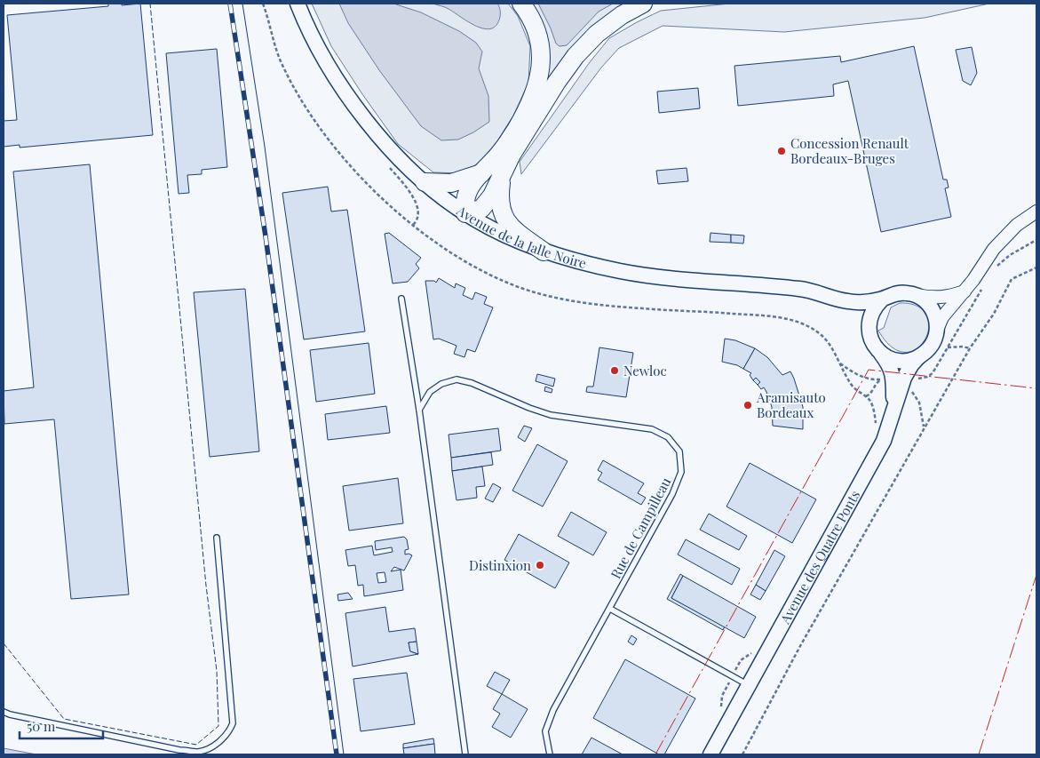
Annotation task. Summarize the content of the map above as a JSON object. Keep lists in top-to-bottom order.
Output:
{
  "streets": {
    "main road": ["Avenue de la Jalle Noire", "Avenue des Quatre Ponts"],
    "lane": ["Rue de Campilleau"]
  },
  "crossings": [
    ["Avenue de la Jalle Noire", "Avenue des Quatre Ponts"]
  ],
  "places": [
    "Concession Renault Bordeaux-Bruges",
    "Newloc",
    "Aramisauto Bordeaux",
    "Distinxion"
  ],
  "scale_bar": "50 m"
}
